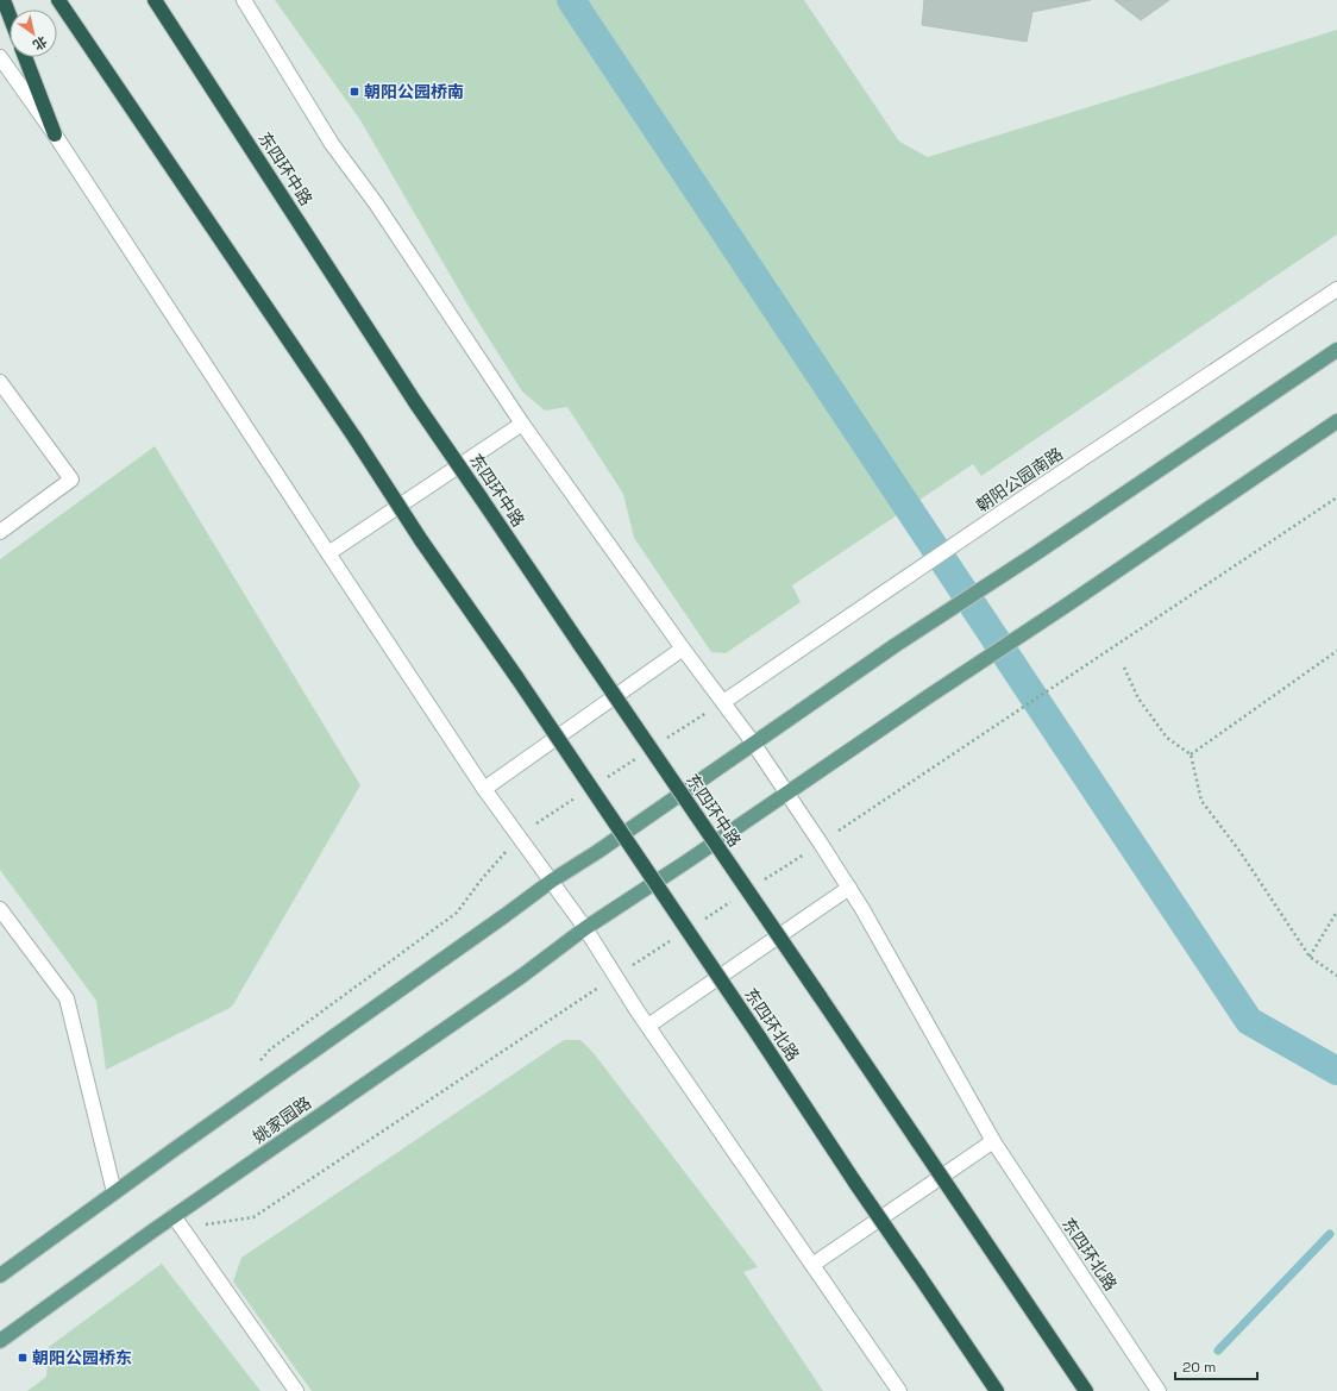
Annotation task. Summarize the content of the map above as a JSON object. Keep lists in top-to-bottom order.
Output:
{
  "streets": {
    "highway": ["东四环中路", "东四环北路"],
    "main road": ["姚家园路"],
    "street": ["朝阳公园南路"]
  },
  "crossings": [
    ["朝阳公园南路", "东四环北路"],
    ["东四环北路", "姚家园路"]
  ],
  "places": {
    "transit": ["朝阳公园桥南", "朝阳公园桥东"]
  },
  "scale_bar": "20 m",
  "north": "bottom right"
}
